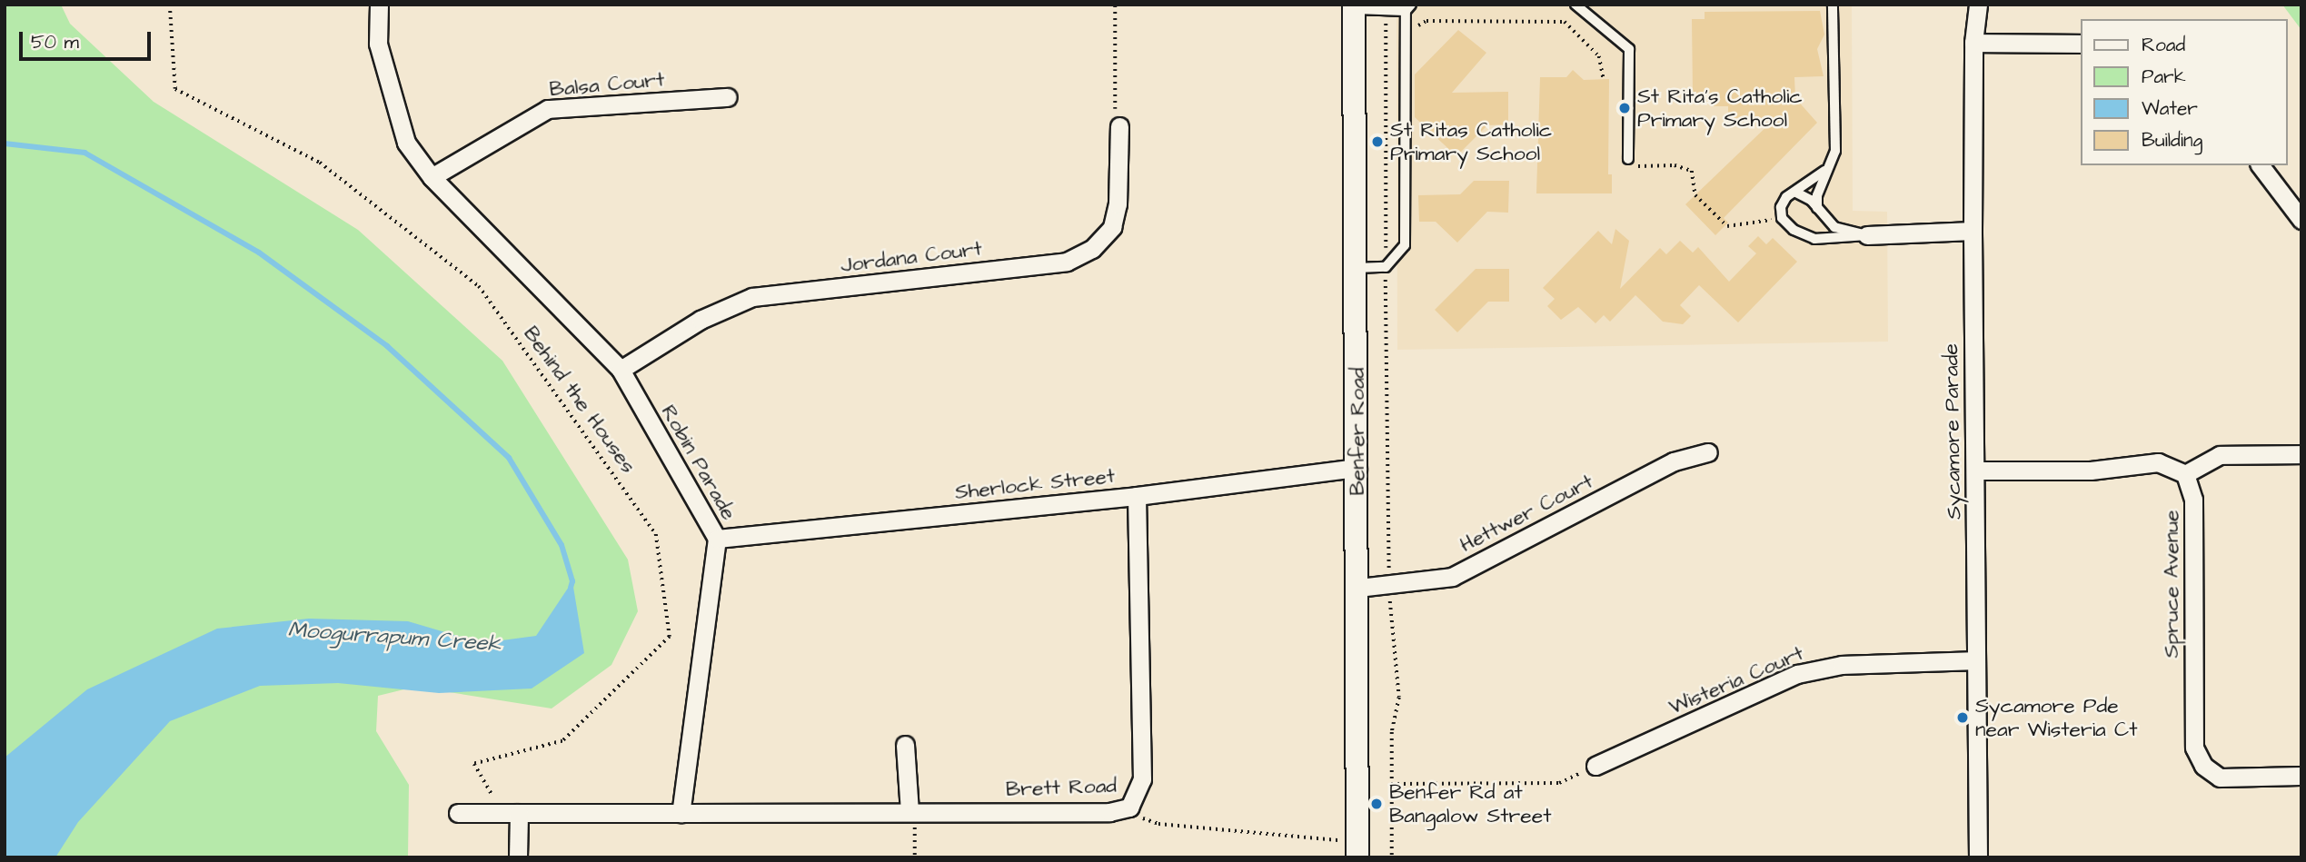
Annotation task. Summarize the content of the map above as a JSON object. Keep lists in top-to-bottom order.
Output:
{
  "streets": {
    "street": [
      "Balsa Court",
      "Jordana Court",
      "Benfer Road",
      "Sycamore Parade",
      "Robin Parade",
      "Sherlock Street",
      "Hettwer Court",
      "Spruce Avenue",
      "Wisteria Court",
      "Brett Road"
    ],
    "path": ["Behind the Houses"]
  },
  "crossings": [
    ["Balsa Court", "Robin Parade"],
    ["Jordana Court", "Robin Parade"],
    ["Benfer Road", "Sherlock Street"],
    ["Benfer Road", "Hettwer Court"],
    ["Sycamore Parade", "Wisteria Court"],
    ["Robin Parade", "Sherlock Street"],
    ["Robin Parade", "Brett Road"],
    ["Sherlock Street", "Brett Road"]
  ],
  "water": ["Moogurrapum Creek"],
  "places": [
    "St Rita's Catholic Primary School",
    "St Ritas Catholic Primary School",
    "Sycamore Pde near Wisteria Ct",
    "Benfer Rd at Bangalow Street"
  ],
  "legend": [
    "Road",
    "Park",
    "Water",
    "Building"
  ],
  "scale_bar": "50 m"
}
